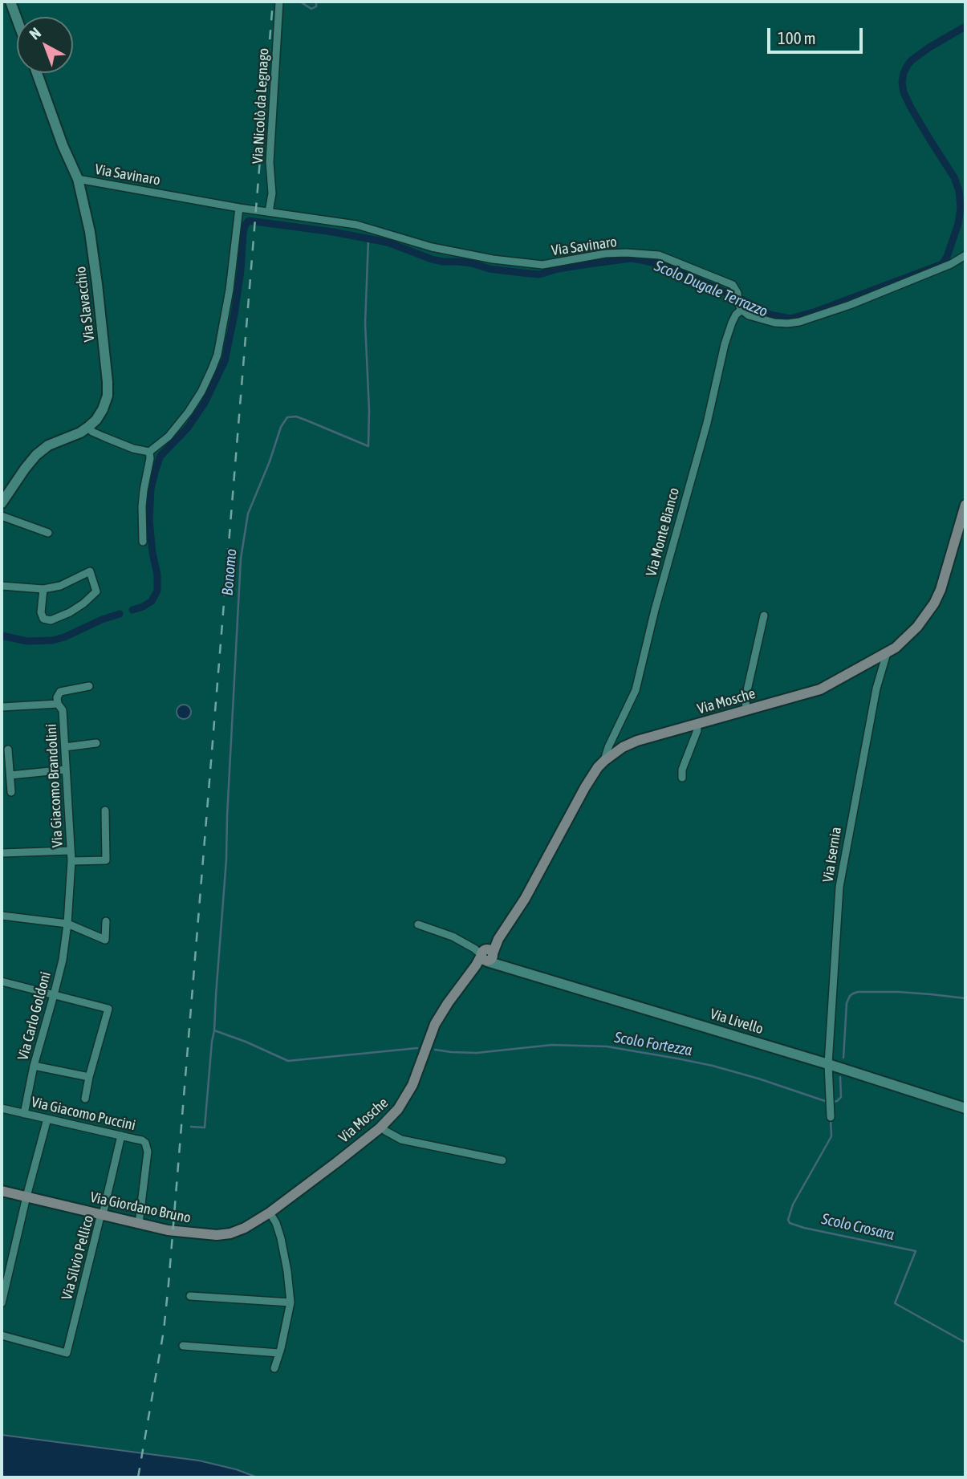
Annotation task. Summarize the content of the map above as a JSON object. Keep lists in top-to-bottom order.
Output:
{
  "streets": {
    "main road": ["Via Mosche", "Via Giordano Bruno"],
    "street": [
      "Via Nicolò da Legnago",
      "Via Savinaro",
      "Via Slavacchio",
      "Via Monte Bianco",
      "Via Giacomo Brandolini",
      "Via Isernia",
      "Via Carlo Goldoni",
      "Via Livello",
      "Via Giacomo Puccini",
      "Via Silvio Pellico"
    ]
  },
  "crossings": [
    ["Via Nicolò da Legnago", "Via Savinaro"],
    ["Via Savinaro", "Via Slavacchio"],
    ["Via Savinaro", "Via Monte Bianco"],
    ["Via Monte Bianco", "Via Mosche"],
    ["Via Mosche", "Via Isernia"],
    ["Via Mosche", "Via Livello"],
    ["Via Mosche", "Via Giordano Bruno"],
    ["Via Giacomo Brandolini", "Via Carlo Goldoni"],
    ["Via Isernia", "Via Livello"],
    ["Via Carlo Goldoni", "Via Giacomo Puccini"],
    ["Via Giacomo Puccini", "Via Giordano Bruno"],
    ["Via Giacomo Puccini", "Via Silvio Pellico"],
    ["Via Giordano Bruno", "Via Silvio Pellico"]
  ],
  "water": [
    "Scolo Dugale Terrazzo",
    "Bonomo",
    "Scolo Fortezza",
    "Scolo Crosara"
  ],
  "scale_bar": "100 m",
  "north": "top left"
}
